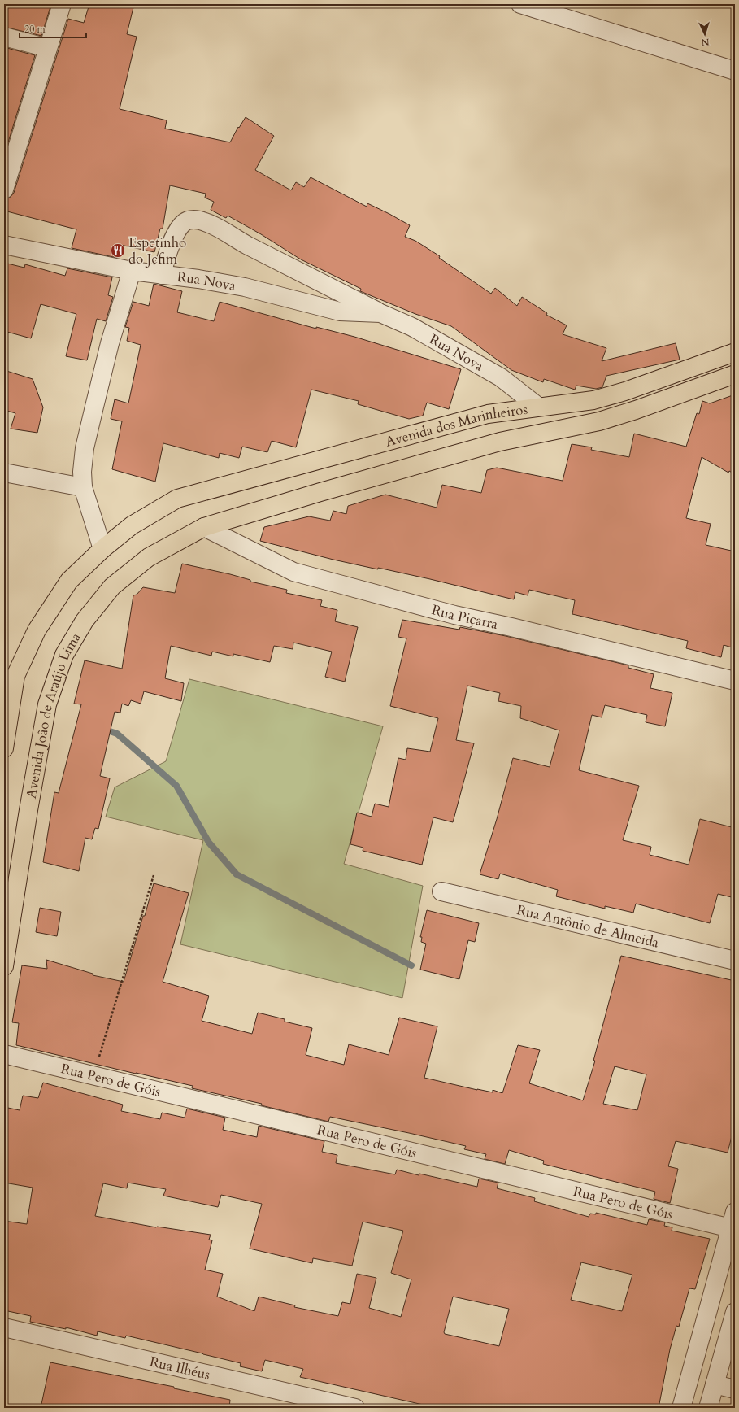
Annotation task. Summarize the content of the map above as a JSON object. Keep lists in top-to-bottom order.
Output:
{
  "streets": {
    "main road": ["Avenida dos Marinheiros", "Avenida João de Araújo Lima"],
    "street": [
      "Rua Nova",
      "Rua Piçarra",
      "Rua Antônio de Almeida",
      "Rua Pero de Góis",
      "Rua Ilhéus"
    ]
  },
  "crossings": [
    ["Rua Nova", "Avenida dos Marinheiros"],
    ["Avenida dos Marinheiros", "Rua Piçarra"],
    ["Avenida dos Marinheiros", "Avenida João de Araújo Lima"],
    ["Rua Piçarra", "Avenida João de Araújo Lima"]
  ],
  "places": {
    "restaurant": ["Espetinho do Jefim"]
  },
  "scale_bar": "20 m",
  "north": "bottom"
}
